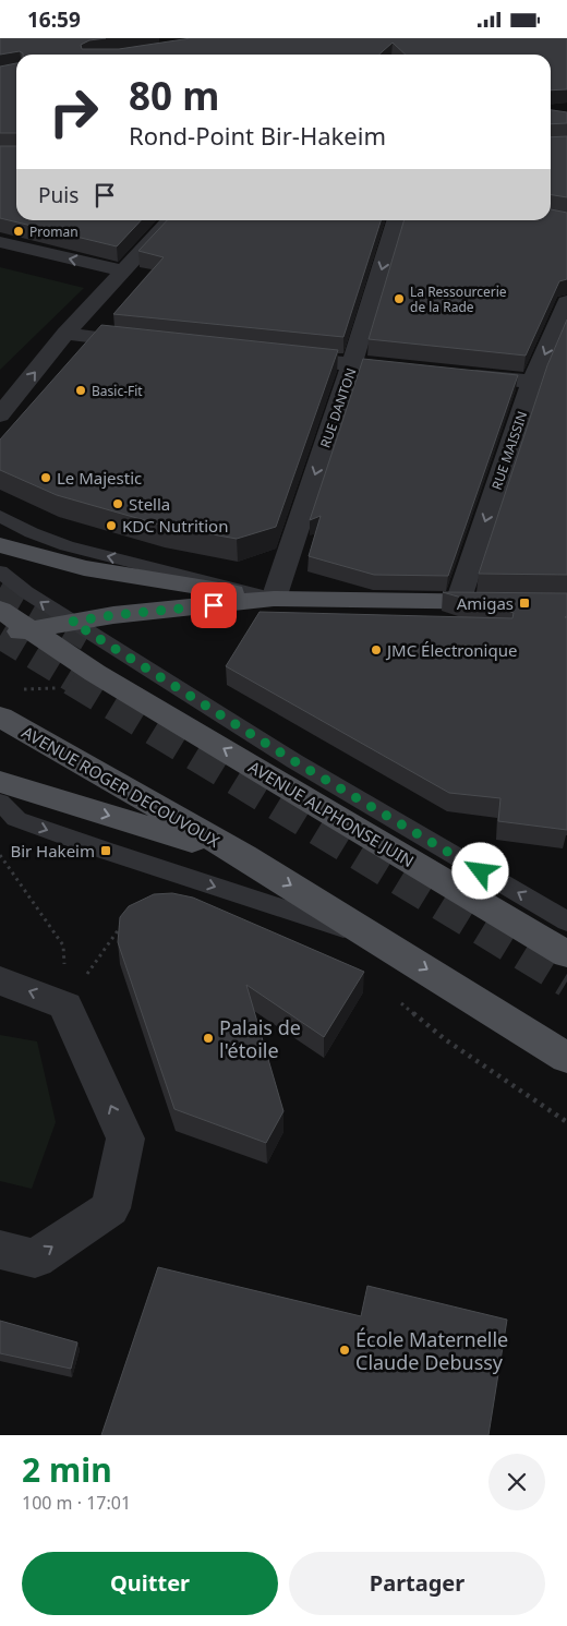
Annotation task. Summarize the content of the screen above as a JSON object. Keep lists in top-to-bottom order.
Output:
{
  "streets": {
    "main road": ["AVENUE ROGER DECOUVOUX", "AVENUE ALPHONSE JUIN"],
    "street": ["RUE DANTON", "RUE MAISSIN"]
  },
  "one_way": ["RUE MAISSIN"],
  "places": {
    "other": [
      "Proman",
      "La Ressourcerie de la Rade",
      "Basic-Fit",
      "Le Majestic",
      "Stella",
      "KDC Nutrition",
      "JMC Électronique",
      "Palais de l'étoile",
      "École Maternelle Claude Debussy"
    ],
    "transit": ["Amigas", "Bir Hakeim"]
  },
  "page": {
    "status": "16:59",
    "turn": ["80 m", "Rond-Point Bir-Hakeim"],
    "then": "Puis",
    "heading": ["2 min", "100 m · 17:01"],
    "buttons": ["Quitter", "Partager"]
  }
}
